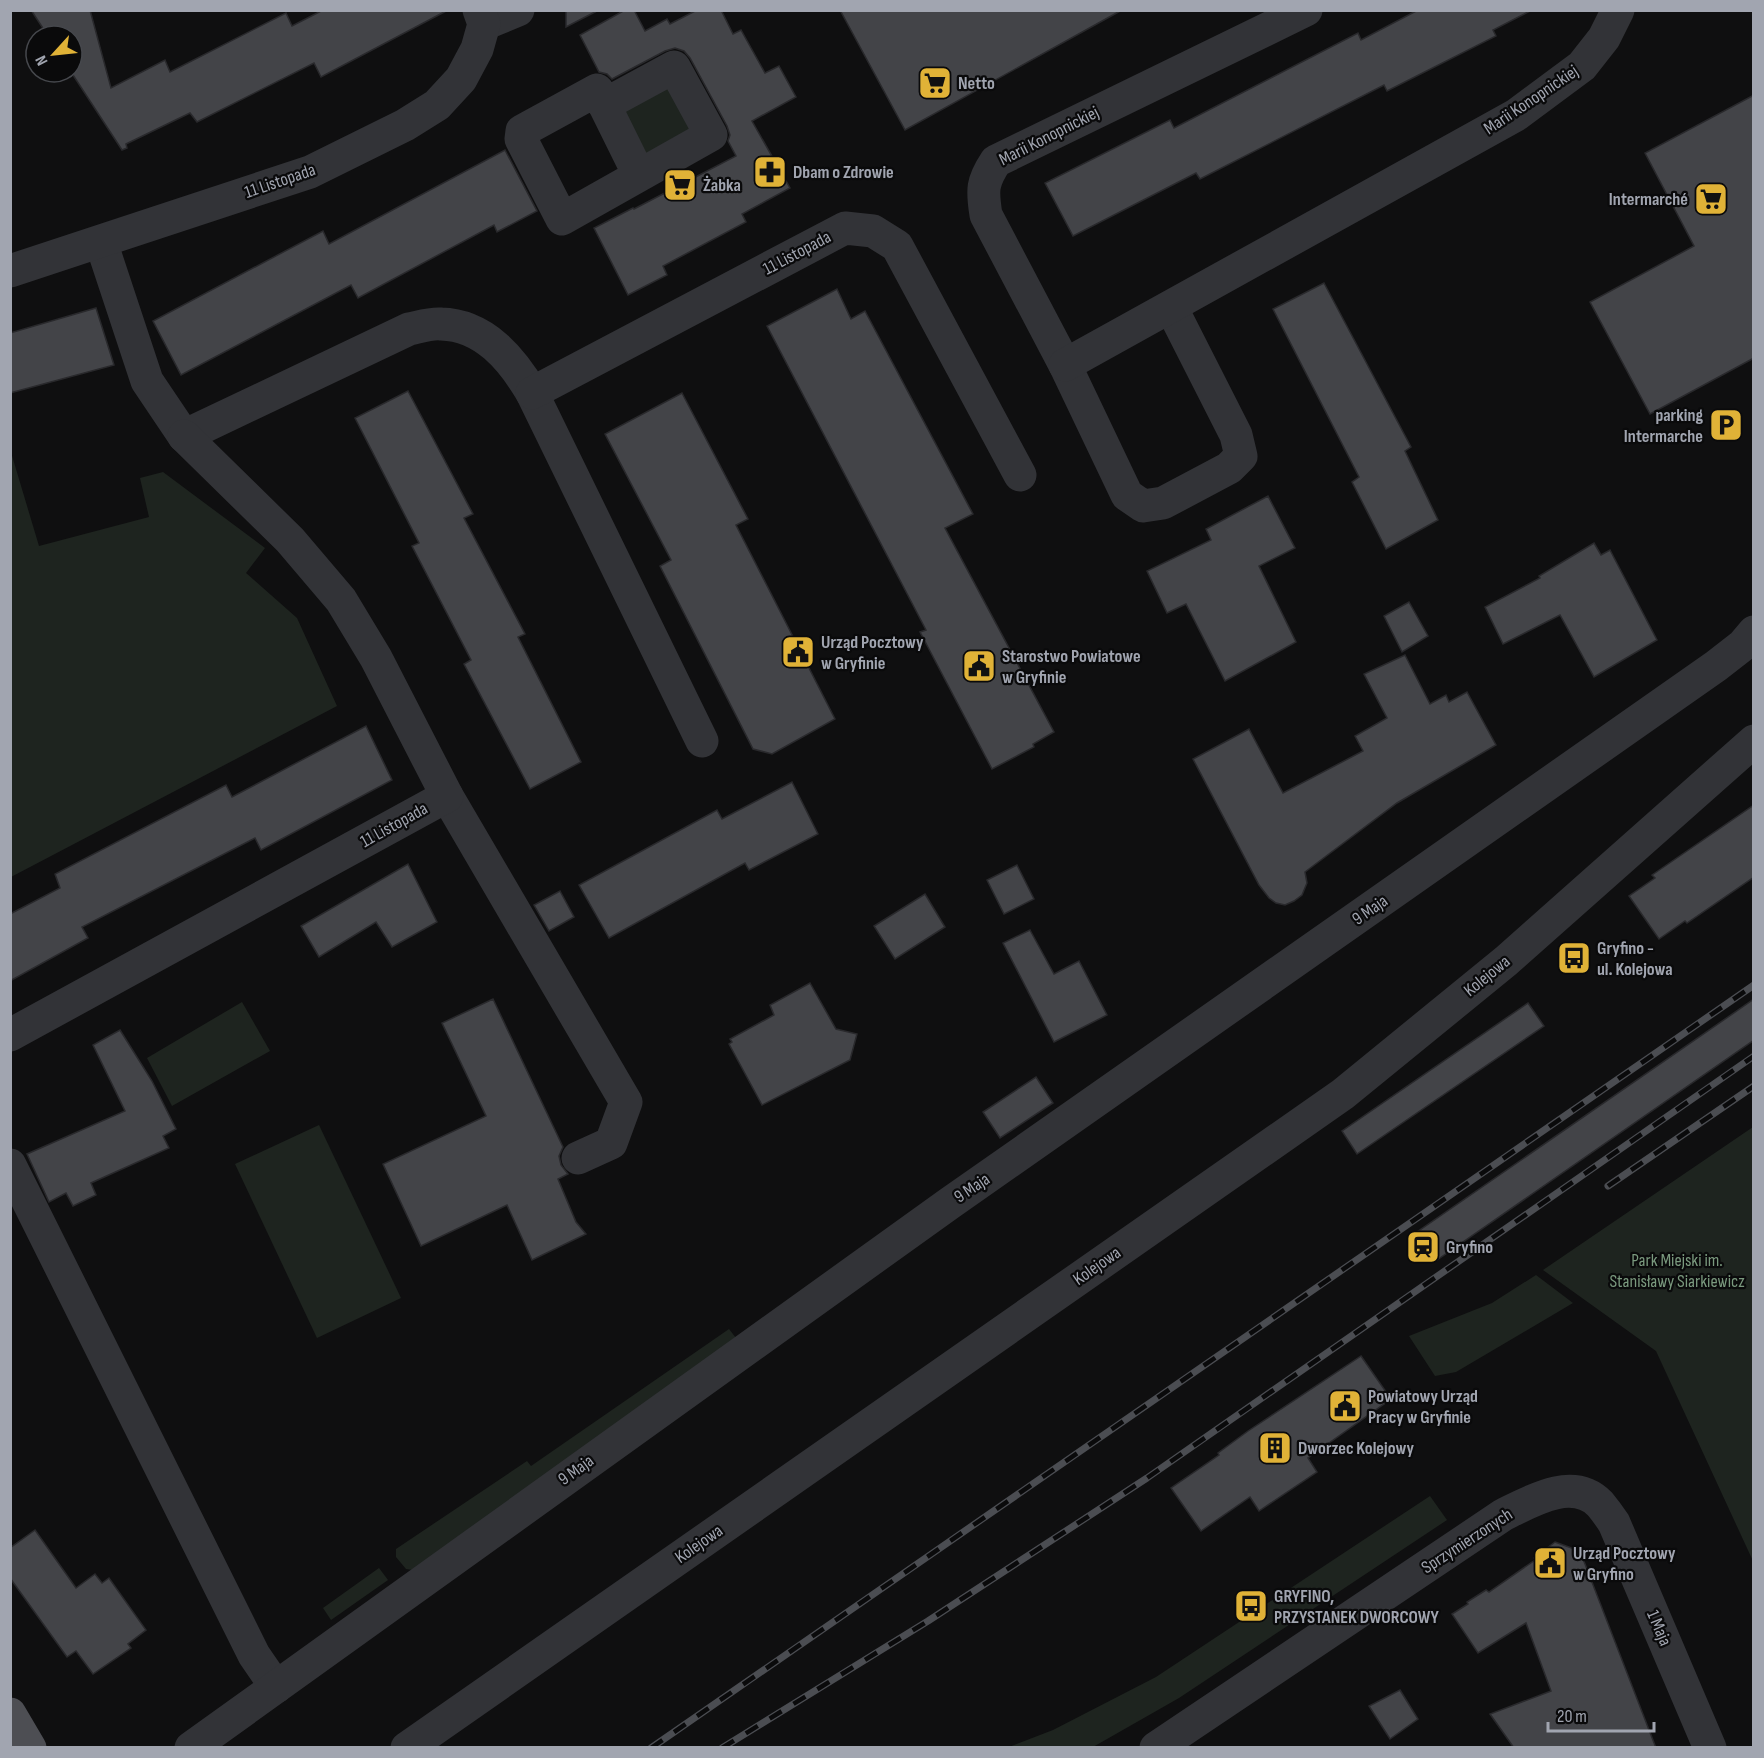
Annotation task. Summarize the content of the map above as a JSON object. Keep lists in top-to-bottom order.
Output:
{
  "streets": {
    "street": [
      "Marii Konopnickiej",
      "11 Listopada",
      "9 Maja",
      "Kolejowa",
      "Sprzymierzonych",
      "1 Maja"
    ]
  },
  "crossings": [
    ["Sprzymierzonych", "1 Maja"]
  ],
  "parks": ["Park Miejski im. Stanisławy Siarkiewicz"],
  "places": {
    "supermarket": ["Netto", "Żabka", "Intermarché"],
    "pharmacy": ["Dbam o Zdrowie"],
    "parking": ["parking Intermarche"],
    "public building": [
      "Urząd Pocztowy w Gryfinie",
      "Starostwo Powiatowe w Gryfinie",
      "Powiatowy Urząd Pracy w Gryfinie",
      "Urząd Pocztowy w Gryfino"
    ],
    "bus stop": ["Gryfino - ul. Kolejowa", "GRYFINO, PRZYSTANEK DWORCOWY"],
    "station": ["Gryfino"],
    "building": ["Dworzec Kolejowy"]
  },
  "scale_bar": "20 m",
  "north": "bottom left"
}
